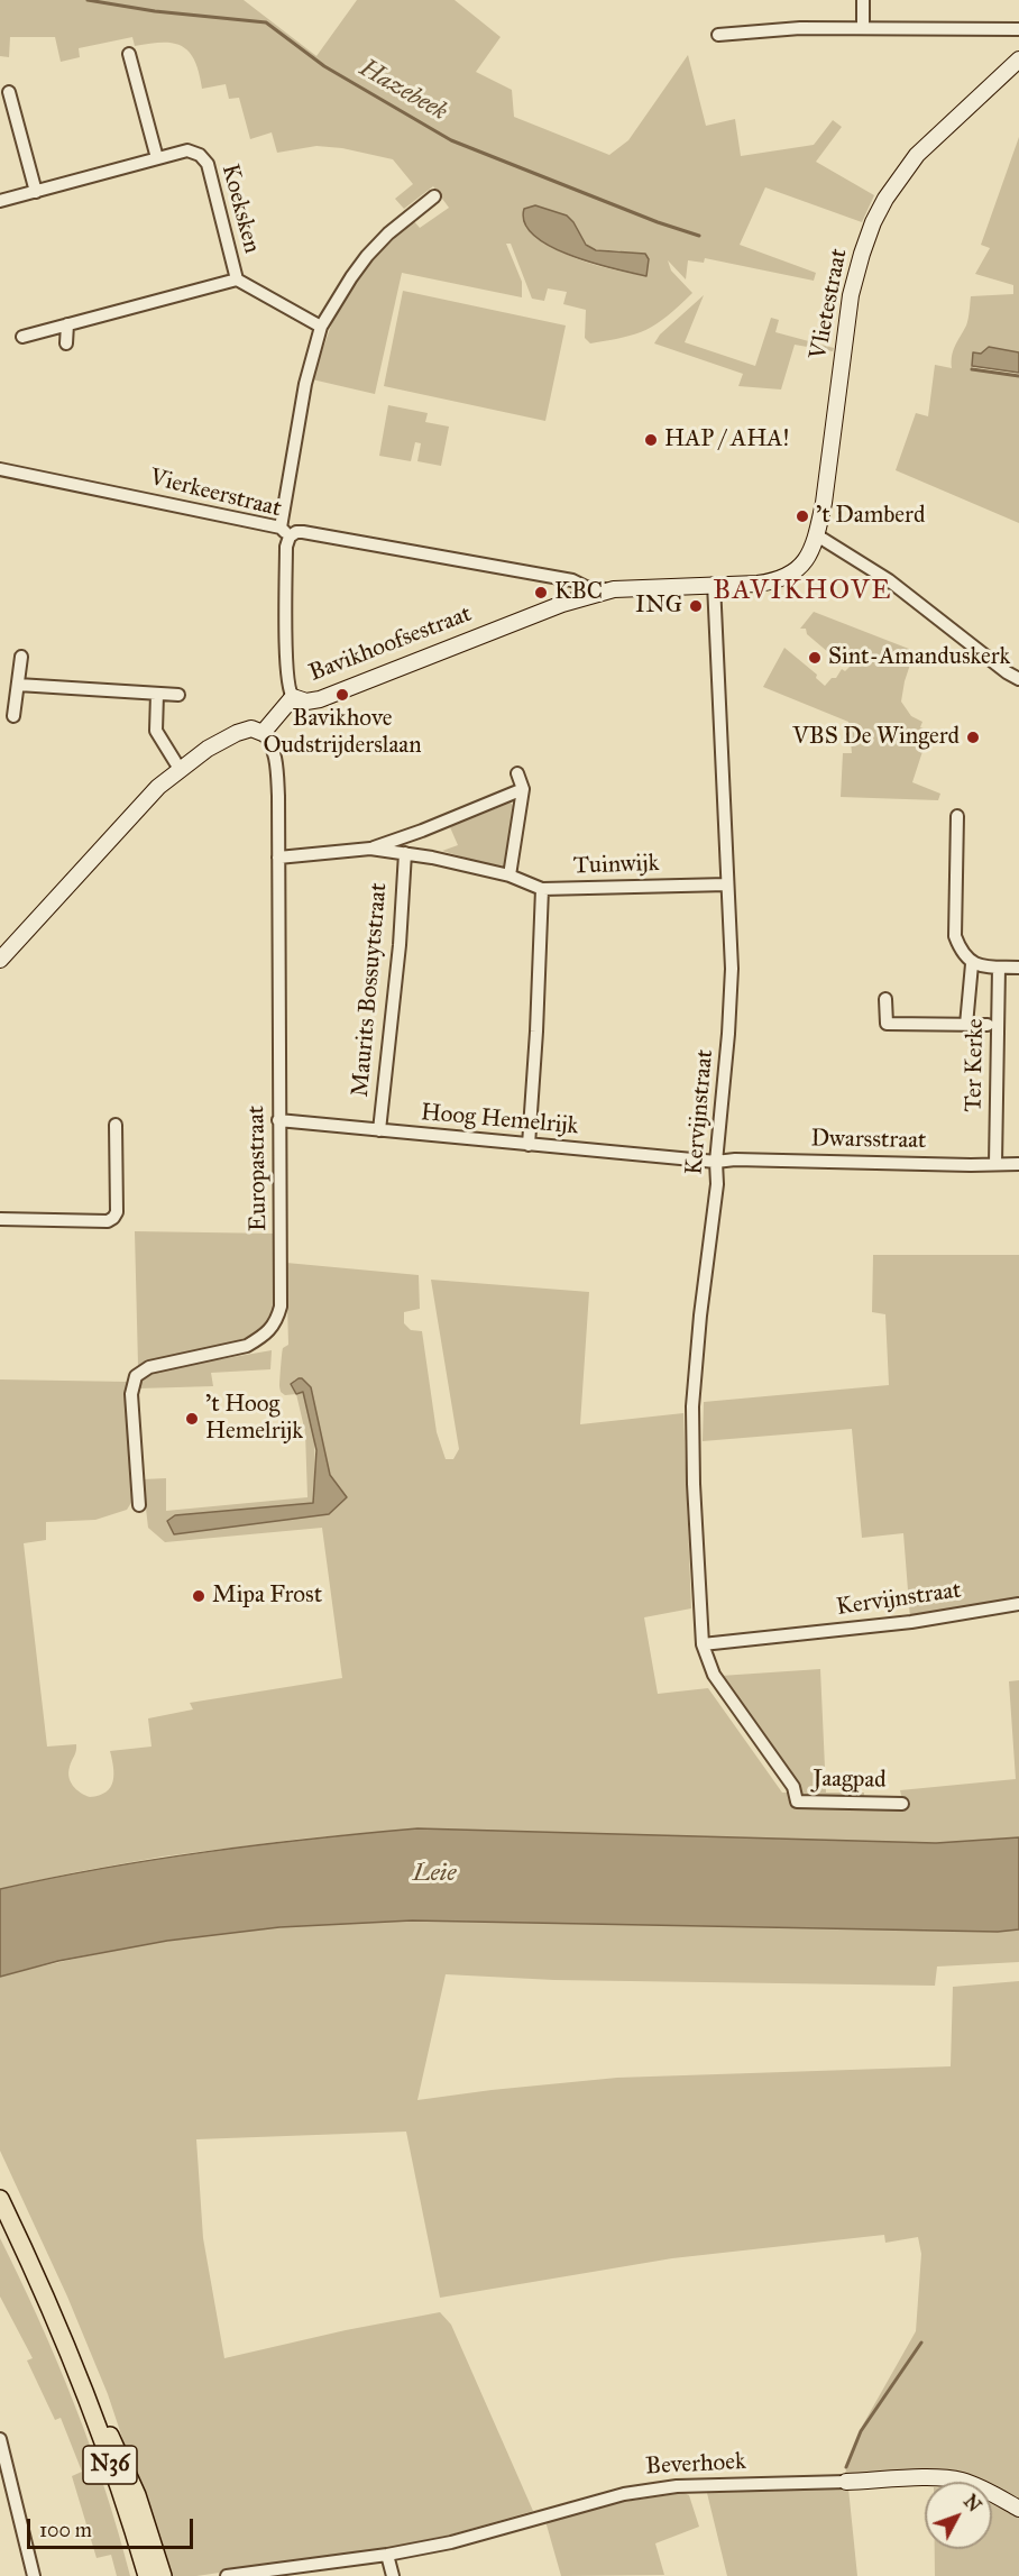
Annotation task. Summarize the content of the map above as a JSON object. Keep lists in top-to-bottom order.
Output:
{
  "streets": {
    "main road": ["N36"],
    "street": [
      "Koeksken",
      "Vlietestraat",
      "Vierkeerstraat",
      "Bavikhoofsestraat",
      "Tuinwijk",
      "Maurits Bossuytstraat",
      "Ter Kerke",
      "Kervijnstraat",
      "Hoog Hemelrijk",
      "Dwarsstraat",
      "Europastraat",
      "Jaagpad",
      "Beverhoek"
    ]
  },
  "crossings": [
    ["Vlietestraat", "Bavikhoofsestraat"],
    ["Vlietestraat", "Kervijnstraat"],
    ["Vierkeerstraat", "Bavikhoofsestraat"],
    ["Bavikhoofsestraat", "Kervijnstraat"],
    ["Bavikhoofsestraat", "Europastraat"],
    ["Tuinwijk", "Maurits Bossuytstraat"],
    ["Tuinwijk", "Kervijnstraat"],
    ["Tuinwijk", "Europastraat"],
    ["Maurits Bossuytstraat", "Hoog Hemelrijk"],
    ["Ter Kerke", "Dwarsstraat"],
    ["Kervijnstraat", "Hoog Hemelrijk"],
    ["Kervijnstraat", "Dwarsstraat"],
    ["Kervijnstraat", "Jaagpad"],
    ["Hoog Hemelrijk", "Dwarsstraat"],
    ["Hoog Hemelrijk", "Europastraat"]
  ],
  "districts": ["BAVIKHOVE"],
  "water": ["Hazebeek", "Leie"],
  "places": [
    "HAP / AHA!",
    "'t Damberd",
    "KBC",
    "ING",
    "Sint-Amanduskerk",
    "Bavikhove Oudstrijderslaan",
    "VBS De Wingerd",
    "'t Hoog Hemelrijk",
    "Mipa Frost"
  ],
  "scale_bar": "100 m",
  "north": "top right"
}
